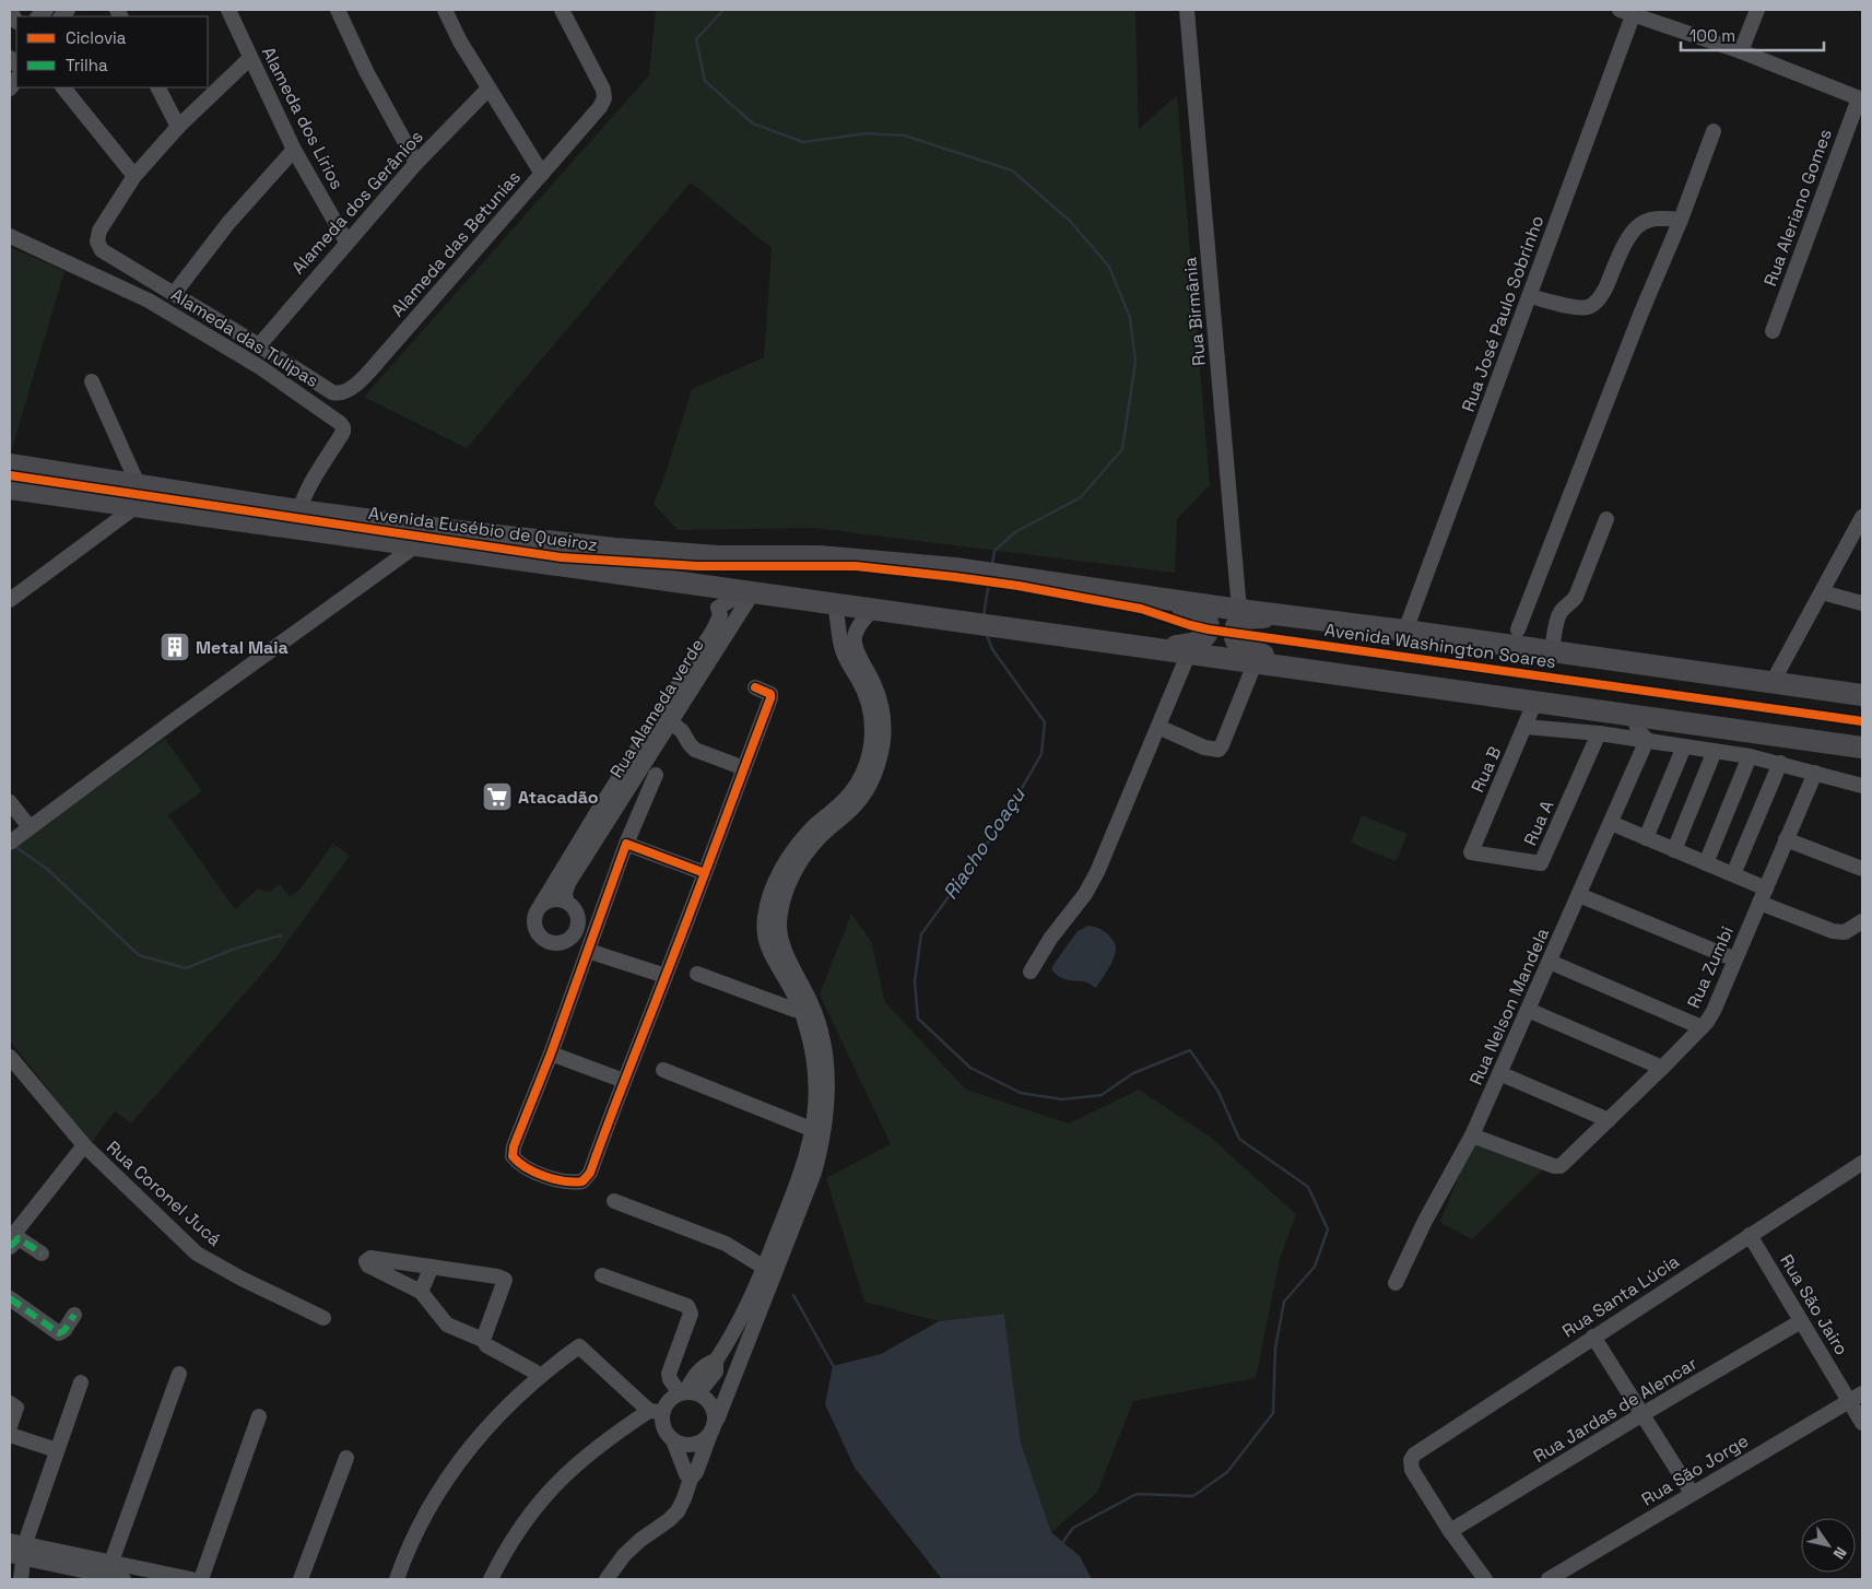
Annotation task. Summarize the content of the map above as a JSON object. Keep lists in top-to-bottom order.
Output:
{
  "streets": {
    "highway": ["Avenida Eusébio de Queiroz", "Avenida Washington Soares"],
    "street": [
      "Alameda dos Lírios",
      "Alameda dos Gerânios",
      "Rua Aleriano Gomes",
      "Alameda das Betunias",
      "Rua Birmânia",
      "Rua José Paulo Sobrinho",
      "Alameda das Tulipas",
      "Rua Alameda verde",
      "Rua B",
      "Rua A",
      "Rua Zumbi",
      "Rua Nelson Mandela",
      "Rua Coronel Jucá",
      "Rua Santa Lúcia",
      "Rua São Jairo",
      "Rua Jardas de Alencar",
      "Rua São Jorge"
    ]
  },
  "crossings": [
    ["Alameda dos Lírios", "Alameda dos Gerânios"],
    ["Alameda dos Gerânios", "Alameda das Betunias"],
    ["Rua Birmânia", "Avenida Washington Soares"],
    ["Rua José Paulo Sobrinho", "Avenida Washington Soares"],
    ["Alameda das Tulipas", "Avenida Eusébio de Queiroz"],
    ["Avenida Eusébio de Queiroz", "Avenida Washington Soares"],
    ["Avenida Eusébio de Queiroz", "Rua Alameda verde"],
    ["Rua B", "Rua A"],
    ["Rua Zumbi", "Rua Nelson Mandela"],
    ["Rua Santa Lúcia", "Rua São Jairo"],
    ["Rua Santa Lúcia", "Rua Jardas de Alencar"],
    ["Rua São Jairo", "Rua Jardas de Alencar"],
    ["Rua São Jairo", "Rua São Jorge"]
  ],
  "water": ["Riacho Coaçu"],
  "places": {
    "building": ["Metal Maia"],
    "supermarket": ["Atacadão"]
  },
  "legend": ["Ciclovia", "Trilha"],
  "scale_bar": "100 m",
  "north": "bottom right"
}
